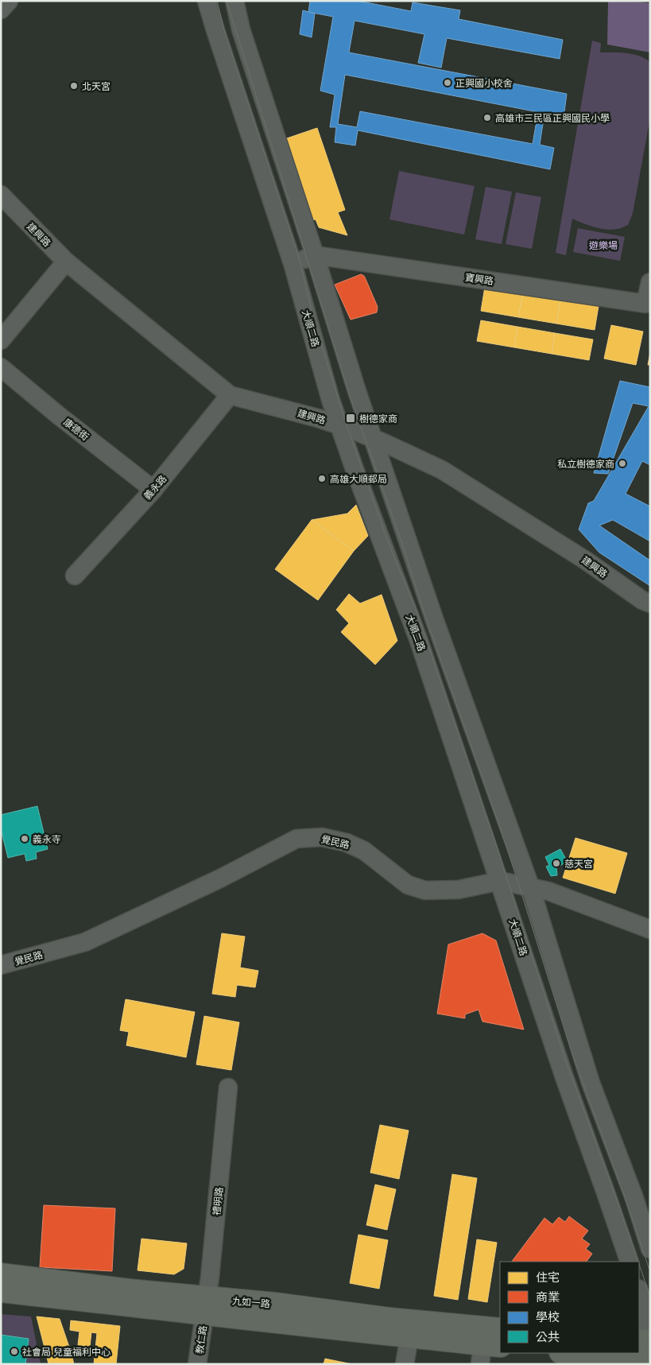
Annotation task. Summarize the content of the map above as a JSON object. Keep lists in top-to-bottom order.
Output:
{
  "streets": {
    "main road": ["九如一路"],
    "street": [
      "建興路",
      "寶興路",
      "大順二路",
      "康德街",
      "義永路",
      "覺民路",
      "禮明路",
      "教仁路"
    ]
  },
  "crossings": [
    ["建興路", "大順二路"],
    ["建興路", "義永路"],
    ["寶興路", "大順二路"],
    ["大順二路", "覺民路"],
    ["康德街", "義永路"],
    ["禮明路", "九如一路"],
    ["禮明路", "教仁路"],
    ["九如一路", "教仁路"]
  ],
  "parks": ["遊樂場"],
  "places": {
    "other": [
      "正興國小校舍",
      "北天宮",
      "高雄市三民區正興國民小學",
      "私立樹德家商",
      "高雄大順郵局",
      "義永寺",
      "慈天宮",
      "社會局 兒童福利中心"
    ],
    "transit": ["樹德家商"]
  },
  "legend": [
    "住宅",
    "商業",
    "學校",
    "公共"
  ]
}
